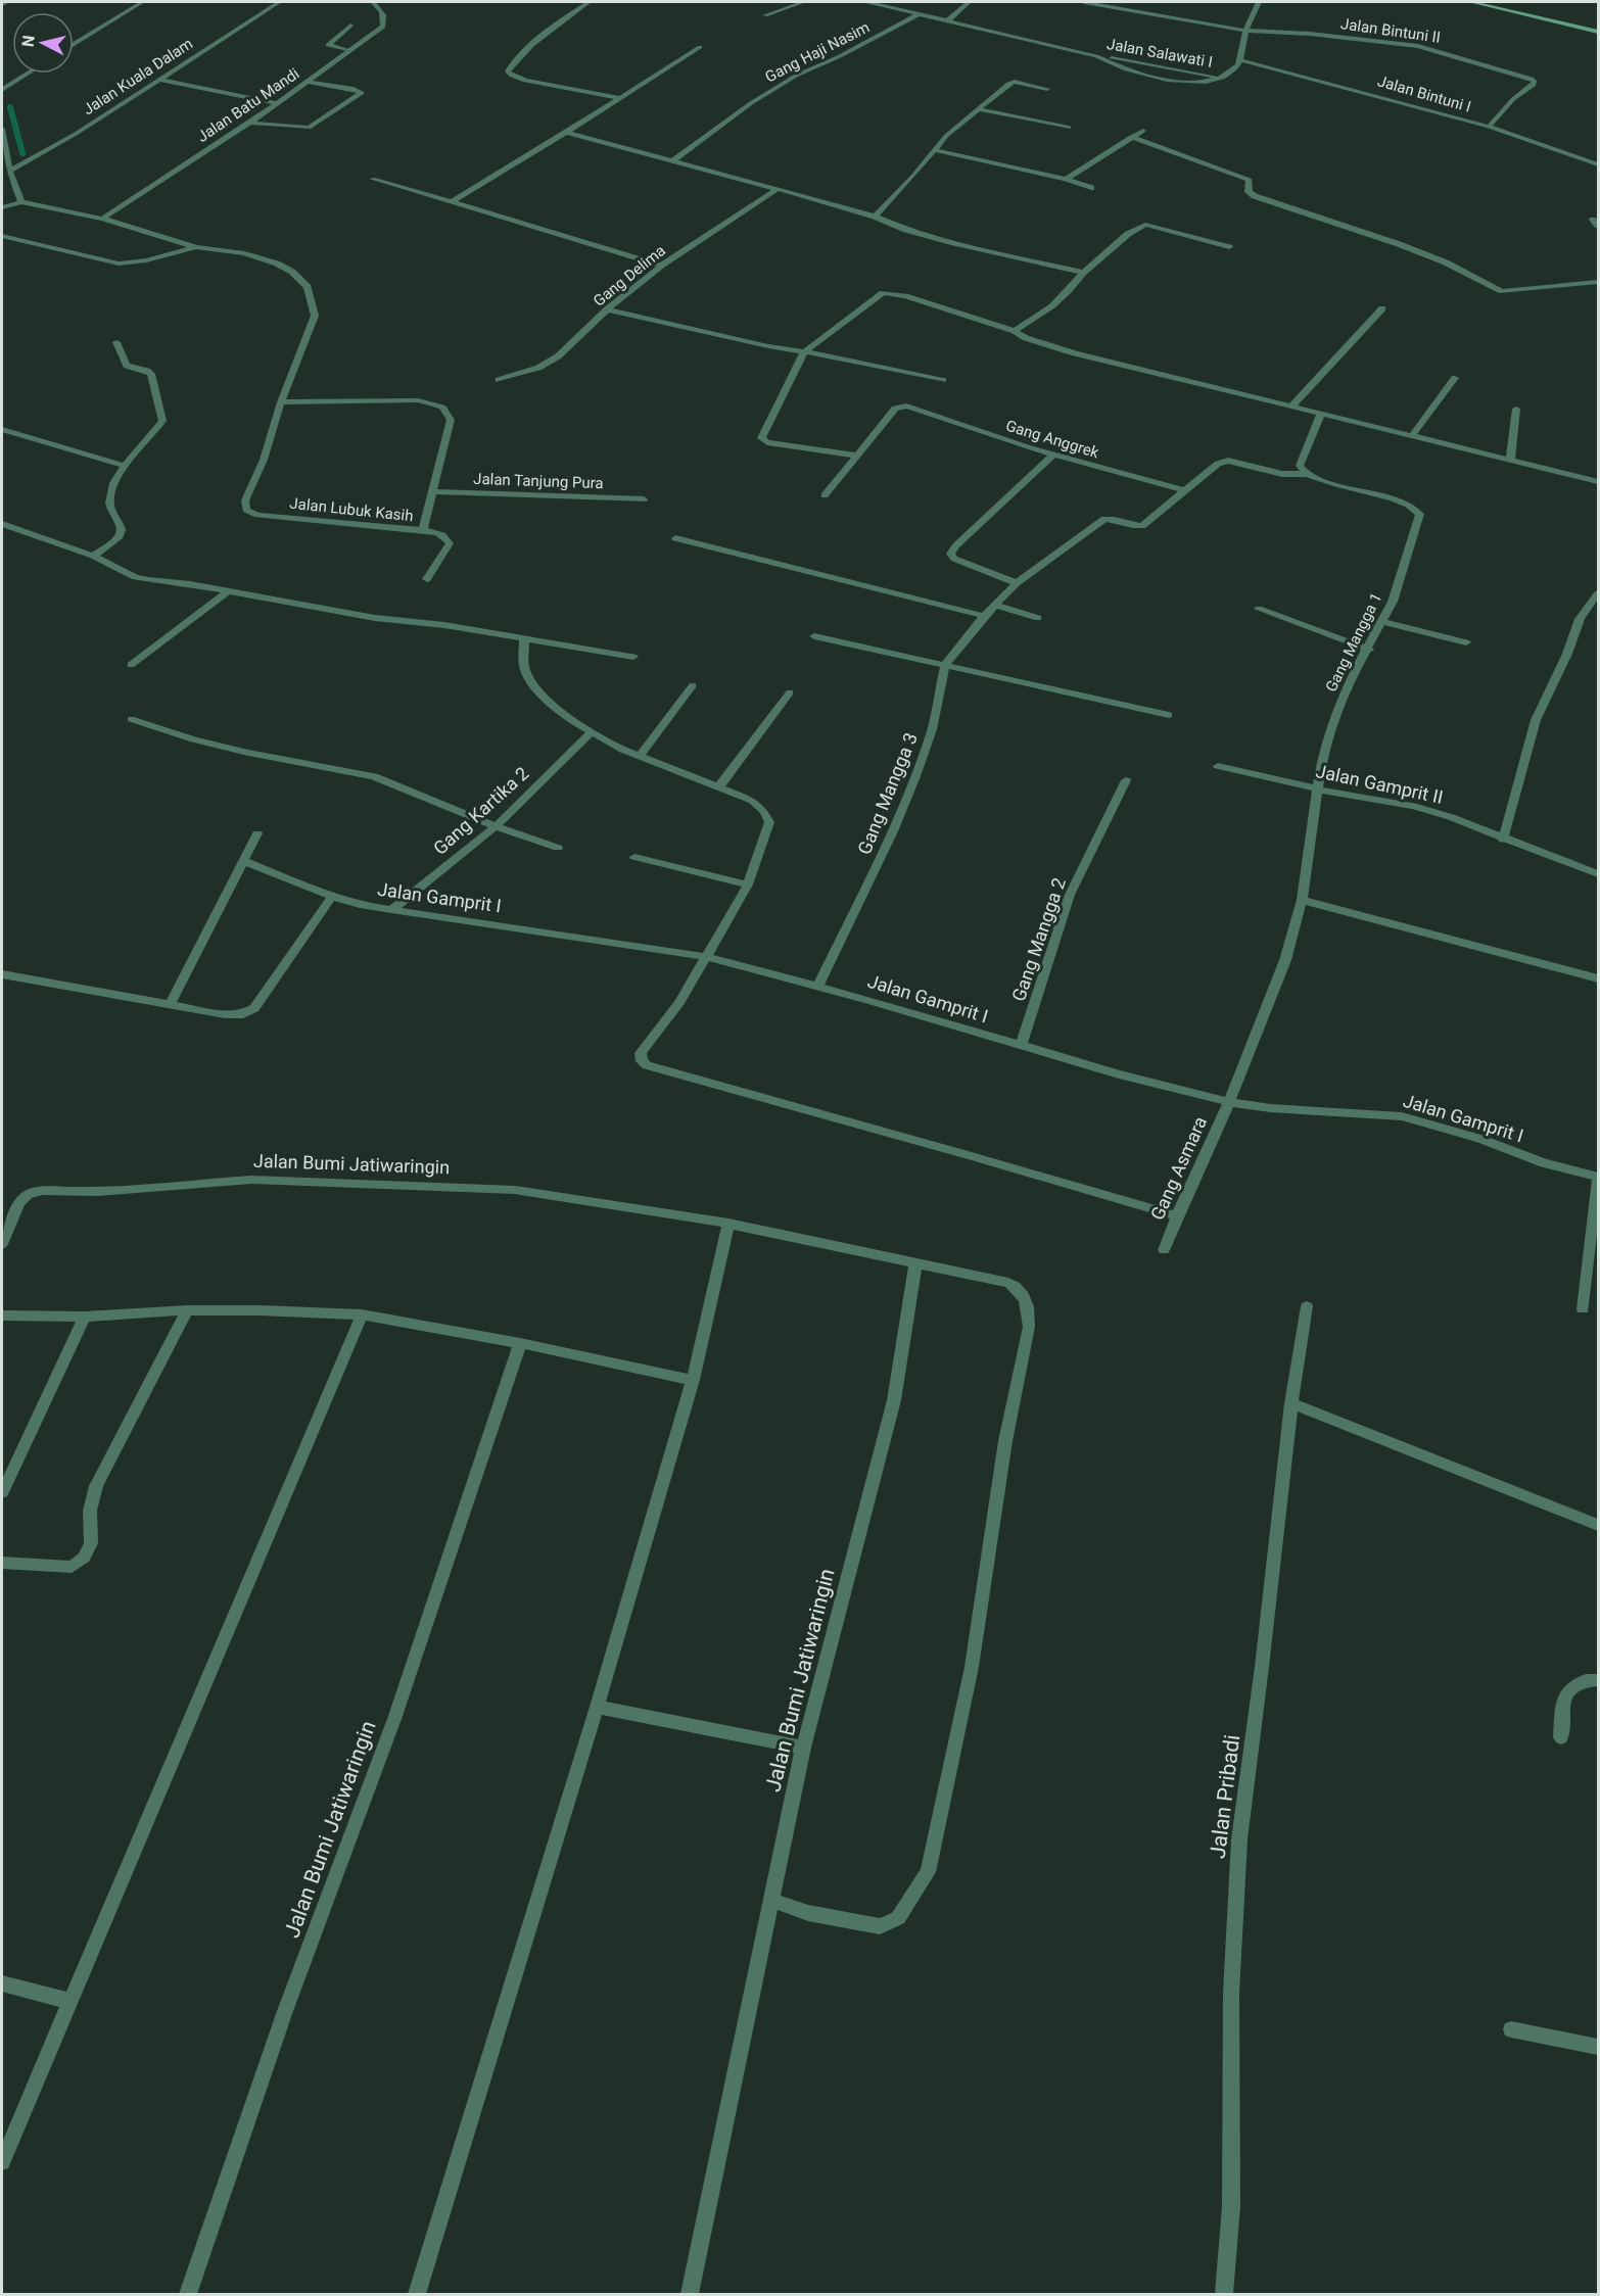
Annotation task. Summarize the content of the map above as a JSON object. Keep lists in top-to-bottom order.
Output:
{
  "streets": {
    "street": [
      "Jalan Bintuni II",
      "Gang Haji Nasim",
      "Jalan Salawati I",
      "Jalan Kuala Dalam",
      "Jalan Bintuni I",
      "Jalan Batu Mandi",
      "Gang Delima",
      "Gang Anggrek",
      "Jalan Tanjung Pura",
      "Jalan Lubuk Kasih",
      "Gang Mangga 1",
      "Jalan Gamprit II",
      "Gang Mangga 3",
      "Gang Kartika 2",
      "Jalan Gamprit I",
      "Gang Mangga 2",
      "Jalan Bumi Jatiwaringin",
      "Gang Asmara",
      "Jalan Pribadi"
    ]
  },
  "crossings": [
    ["Jalan Bintuni II", "Jalan Bintuni I"],
    ["Gang Haji Nasim", "Jalan Salawati I"],
    ["Jalan Salawati I", "Jalan Bintuni I"],
    ["Jalan Batu Mandi", "Jalan Lubuk Kasih"],
    ["Gang Anggrek", "Gang Mangga 3"],
    ["Jalan Tanjung Pura", "Jalan Lubuk Kasih"],
    ["Gang Mangga 1", "Jalan Gamprit II"],
    ["Gang Mangga 1", "Jalan Gamprit I"],
    ["Gang Mangga 1", "Gang Asmara"],
    ["Gang Mangga 3", "Jalan Gamprit I"],
    ["Gang Kartika 2", "Jalan Gamprit I"],
    ["Jalan Gamprit I", "Gang Mangga 2"],
    ["Jalan Gamprit I", "Gang Asmara"]
  ],
  "north": "left"
}
